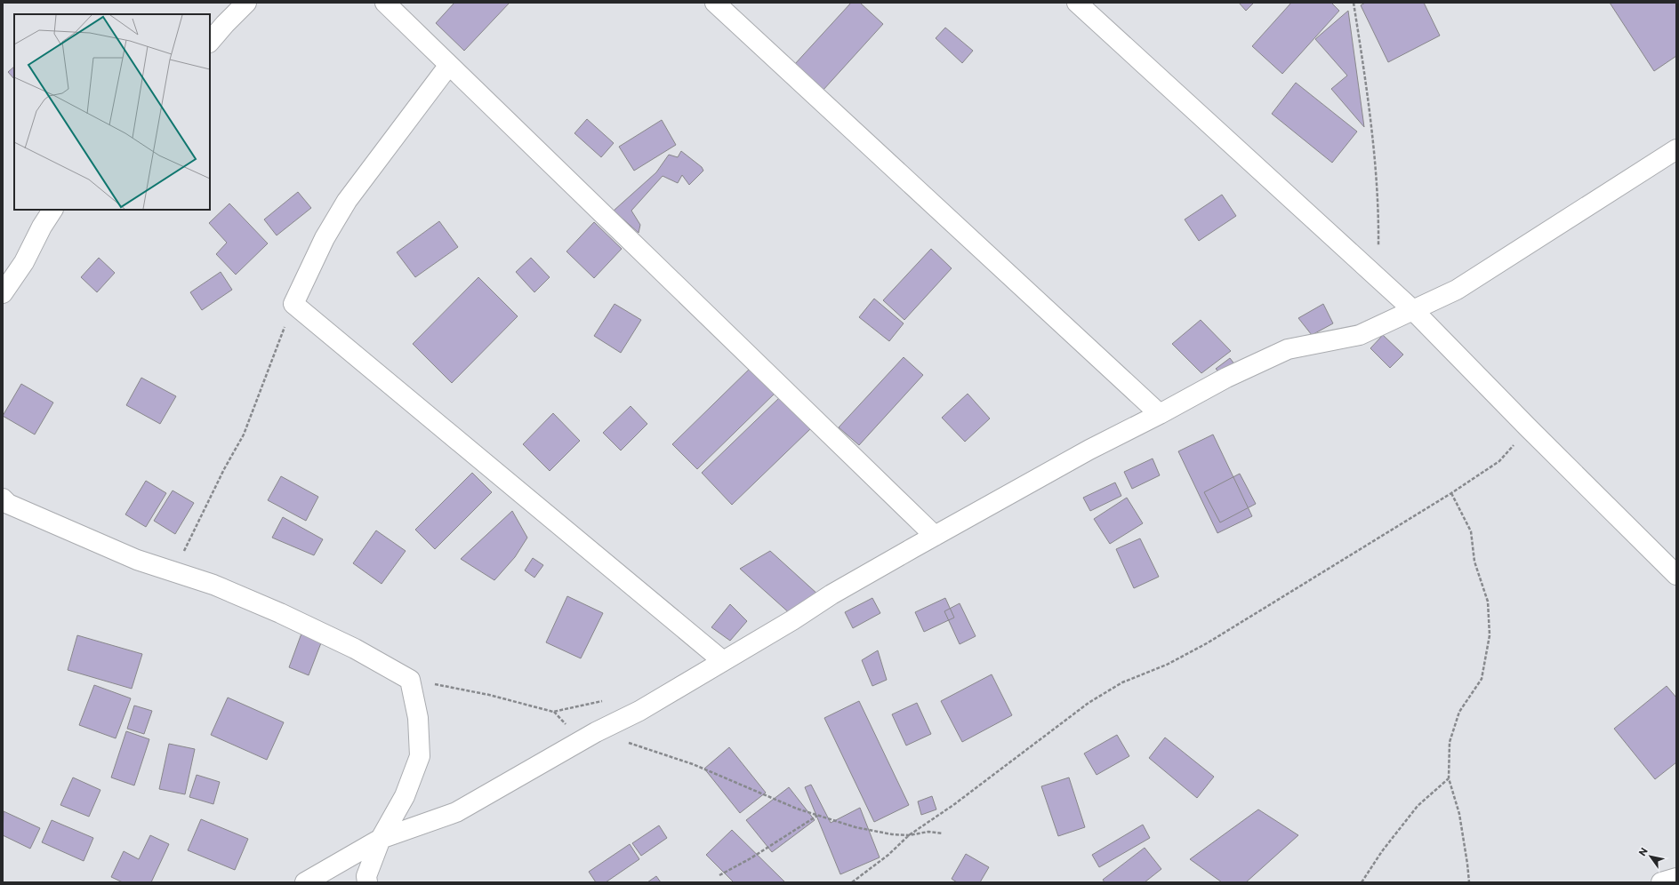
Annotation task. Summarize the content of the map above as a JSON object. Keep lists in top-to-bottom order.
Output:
{
  "north": "top left"
}
